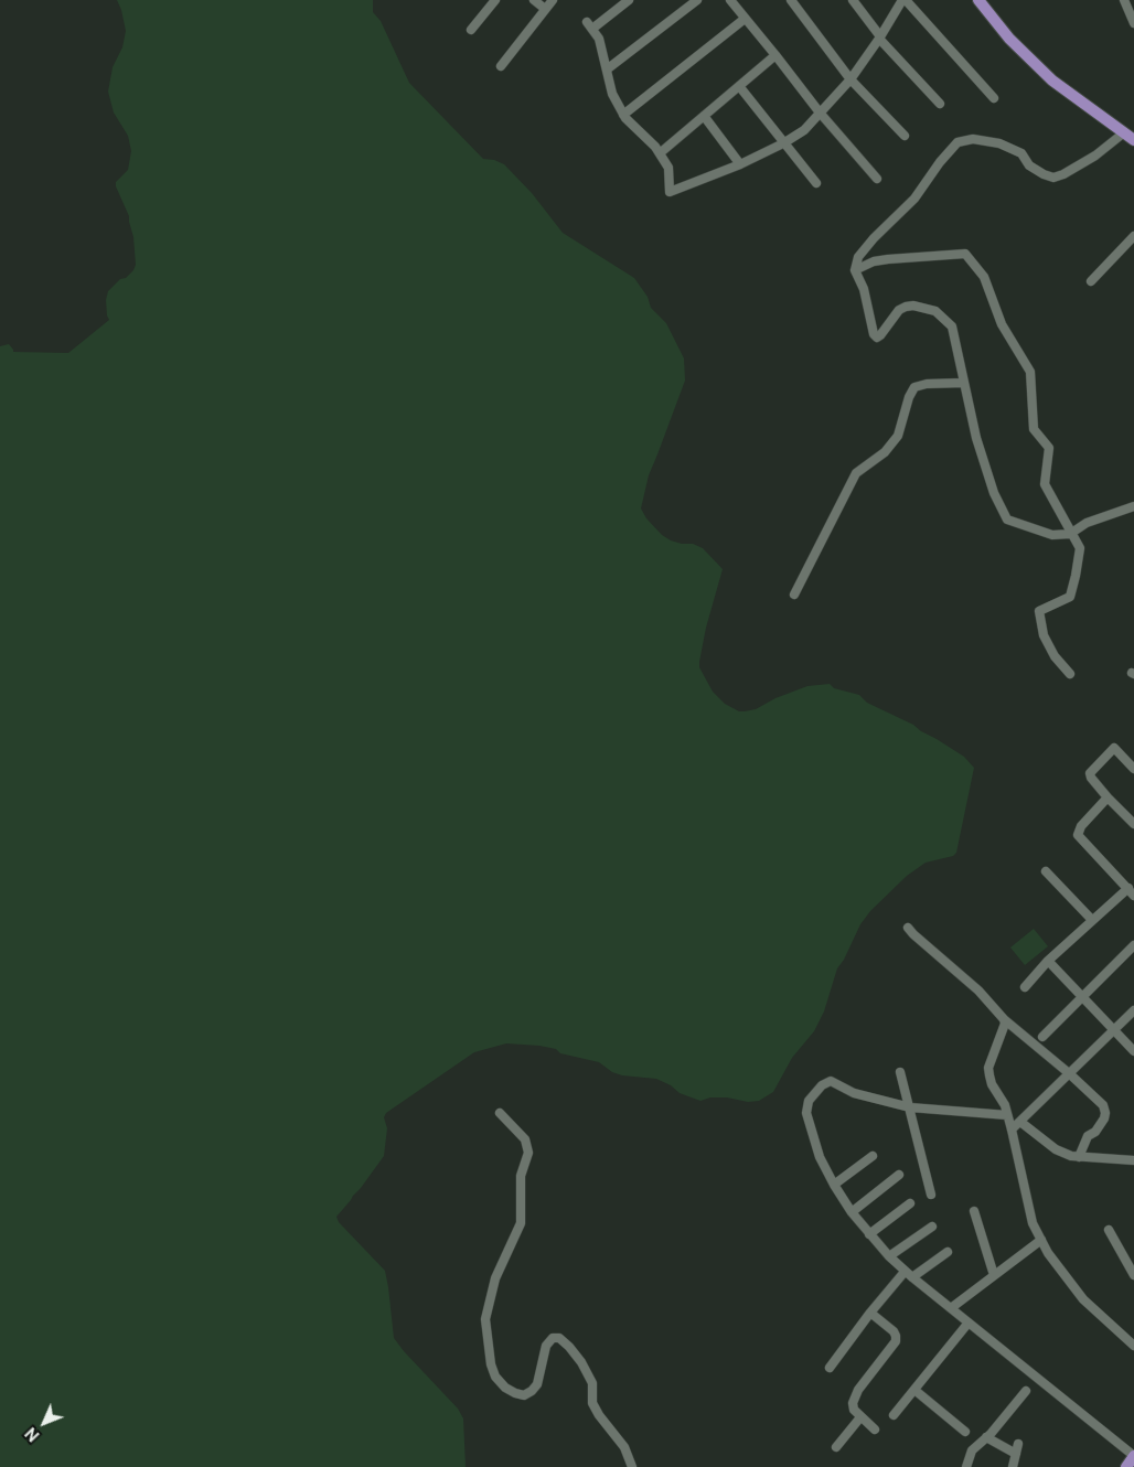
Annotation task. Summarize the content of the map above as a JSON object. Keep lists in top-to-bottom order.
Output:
{
  "north": "bottom left"
}
